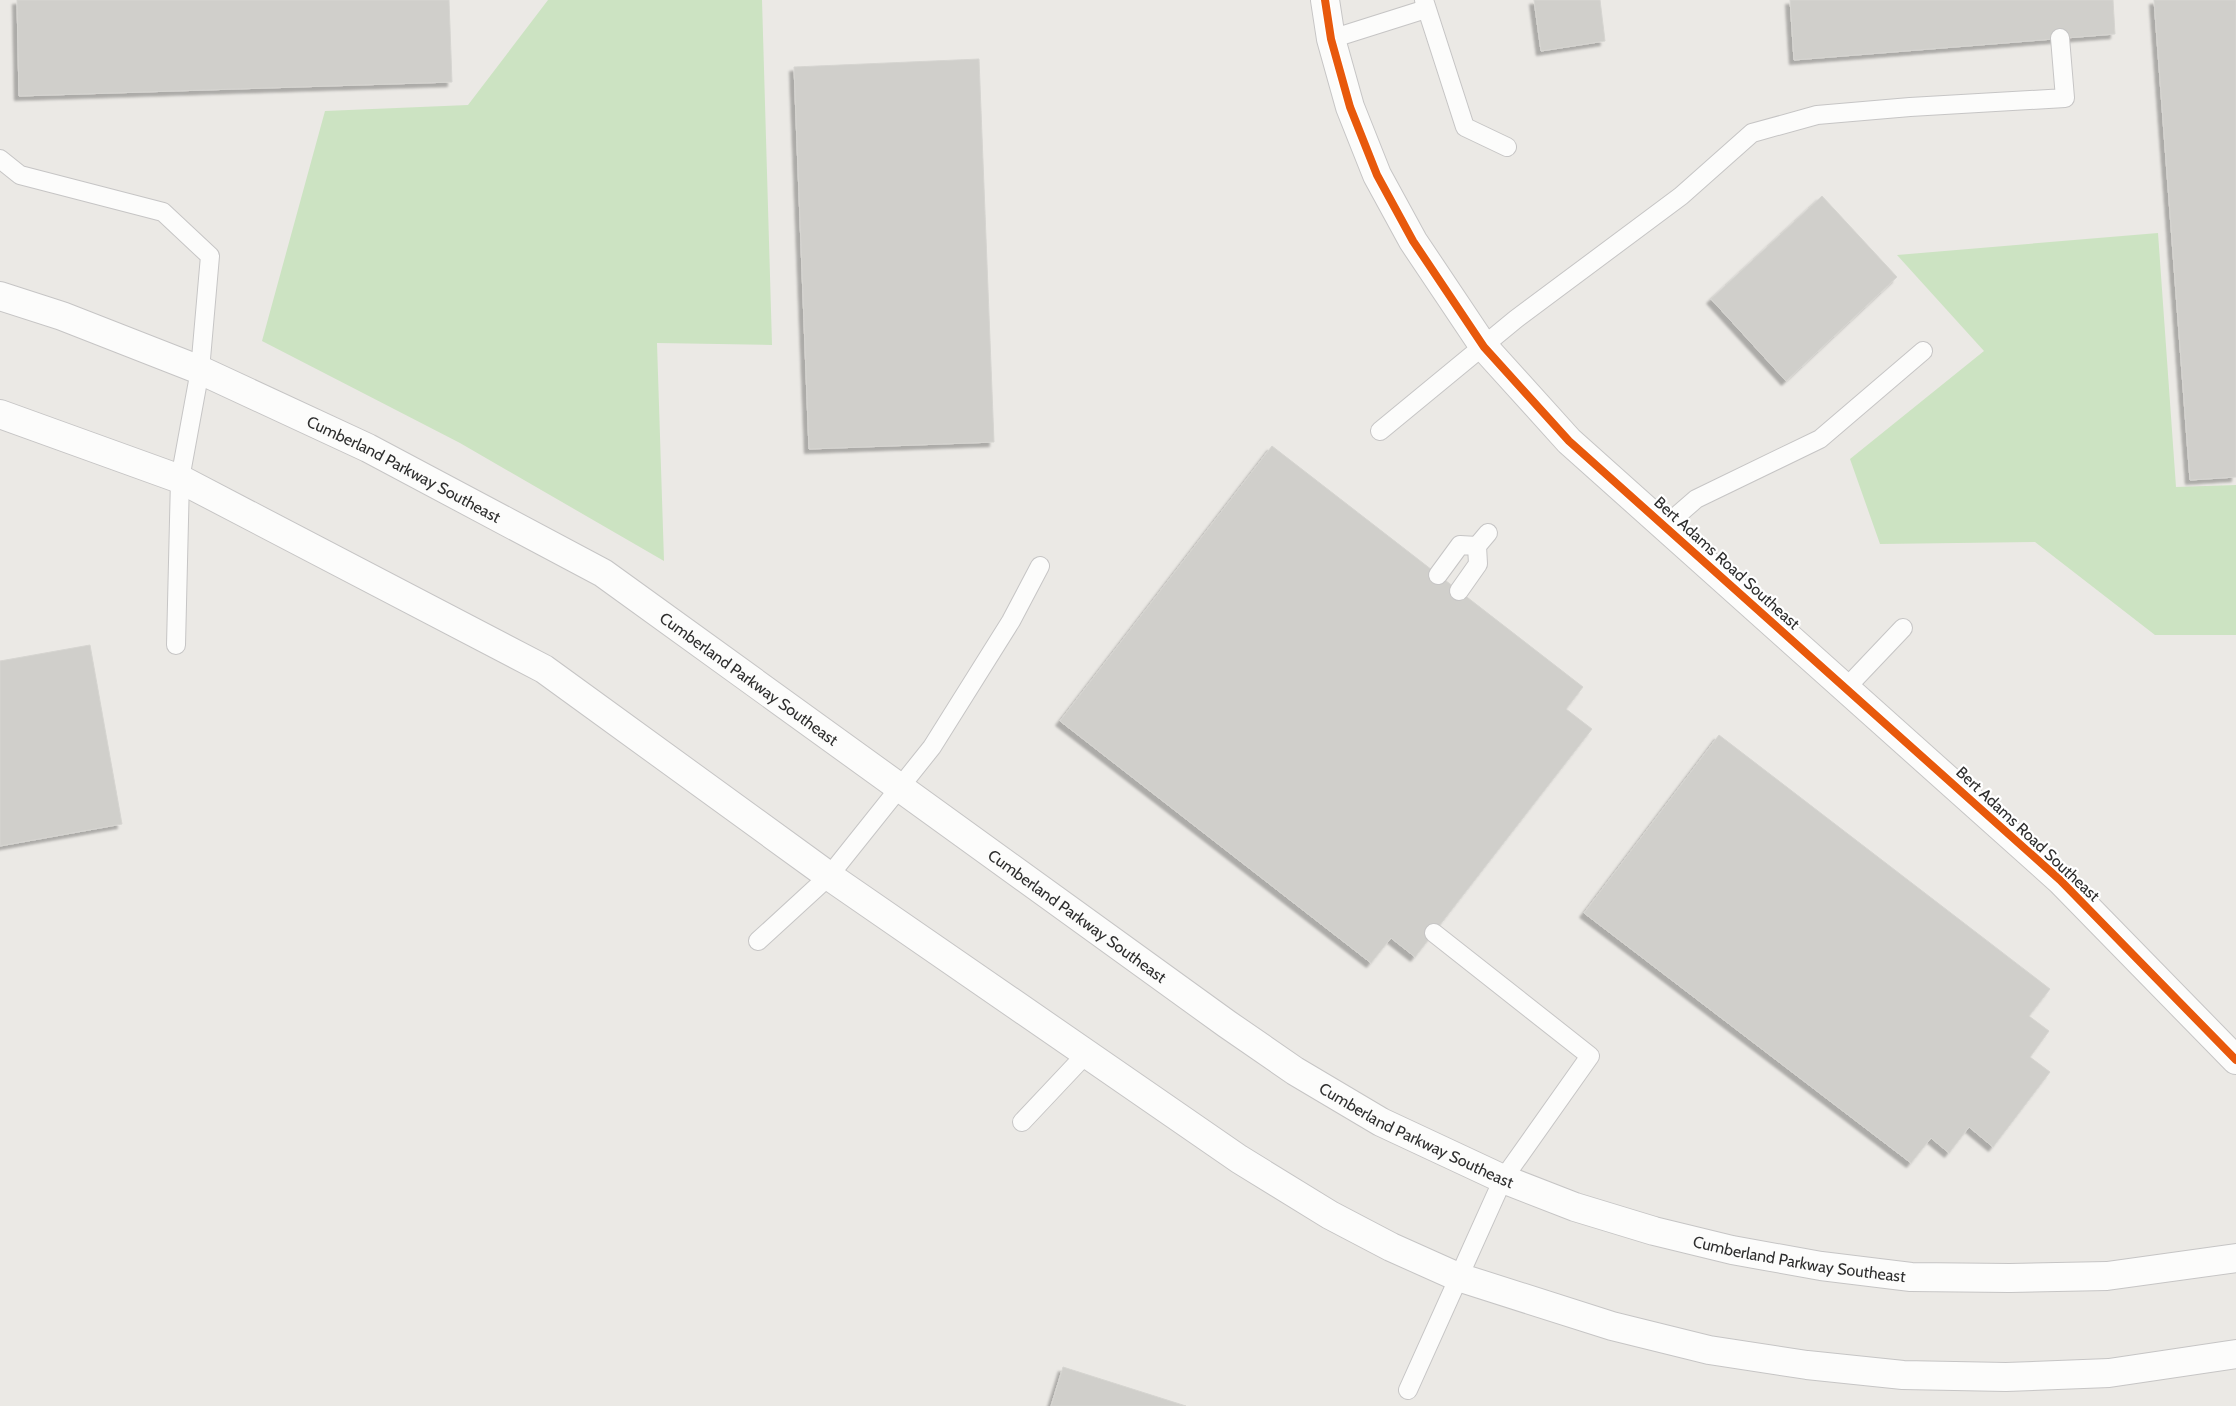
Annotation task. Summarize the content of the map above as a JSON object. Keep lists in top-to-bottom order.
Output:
{
  "streets": {
    "main road": ["Cumberland Parkway Southeast", "Bert Adams Road Southeast"]
  }
}
